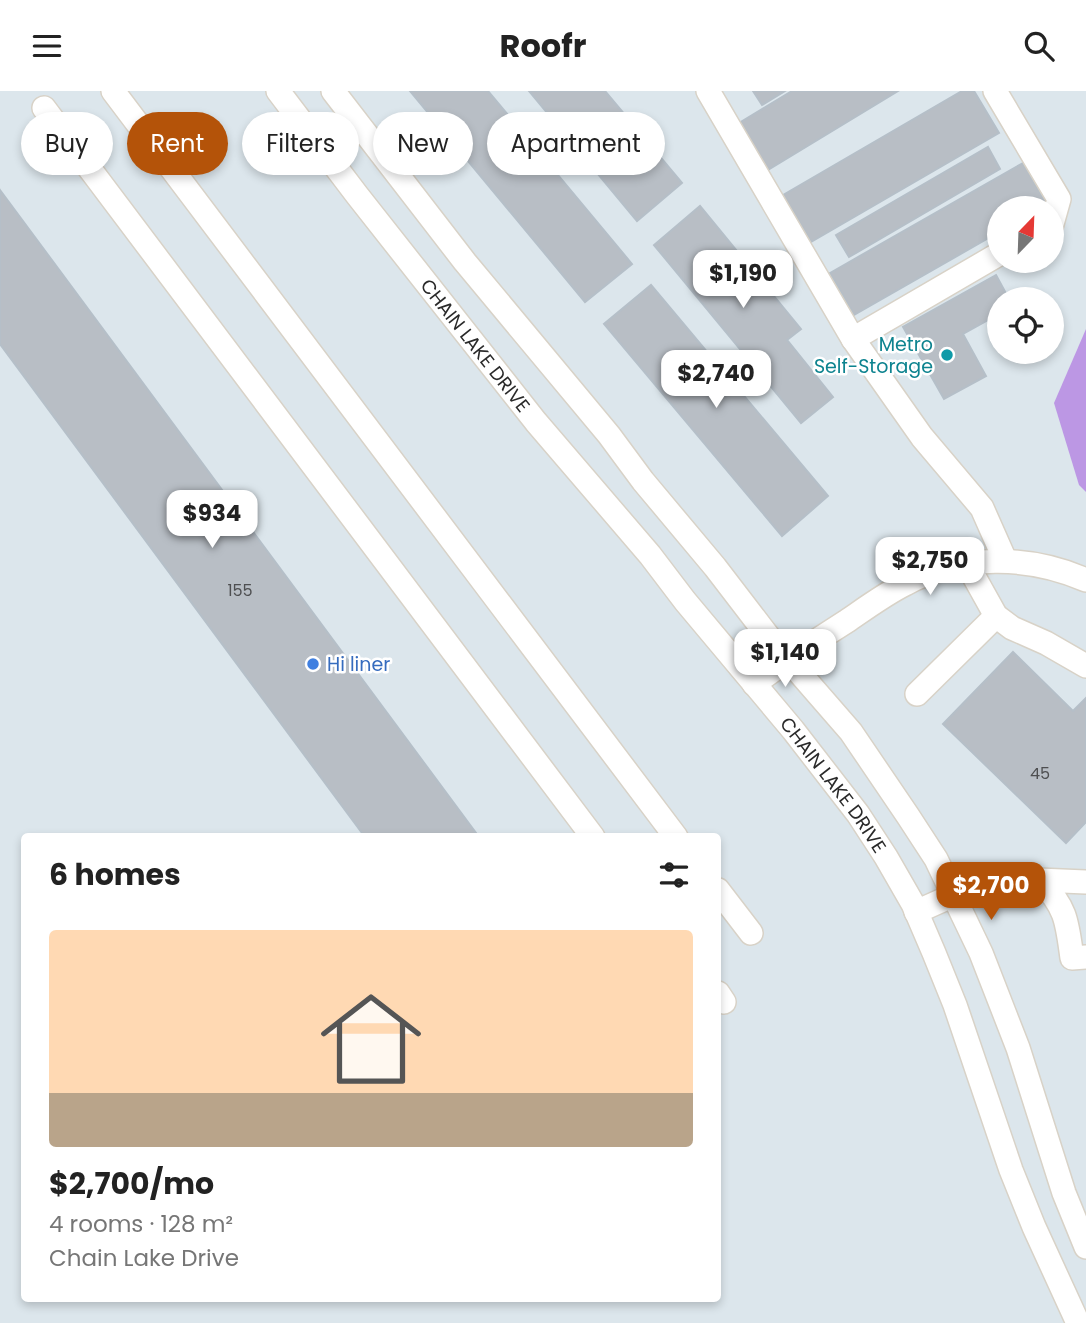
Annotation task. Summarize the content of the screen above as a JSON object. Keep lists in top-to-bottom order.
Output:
{
  "streets": {
    "street": ["CHAIN LAKE DRIVE"]
  },
  "places": ["Metro Self-Storage", "Hi liner"],
  "house_numbers": ["155", "45"],
  "north": "top right",
  "page": {
    "header": "Roofr",
    "chip": [
      "Buy",
      "Rent",
      "Filters",
      "New",
      "Apartment"
    ],
    "price": [
      "$1,190",
      "$2,740",
      "$934",
      "$2,750",
      "$1,140",
      "$2,700"
    ],
    "heading": "6 homes",
    "list": [
      {
        "name": "$2,700/mo",
        "note": "4 rooms · 128 m² · Chain Lake Drive"
      }
    ]
  }
}
